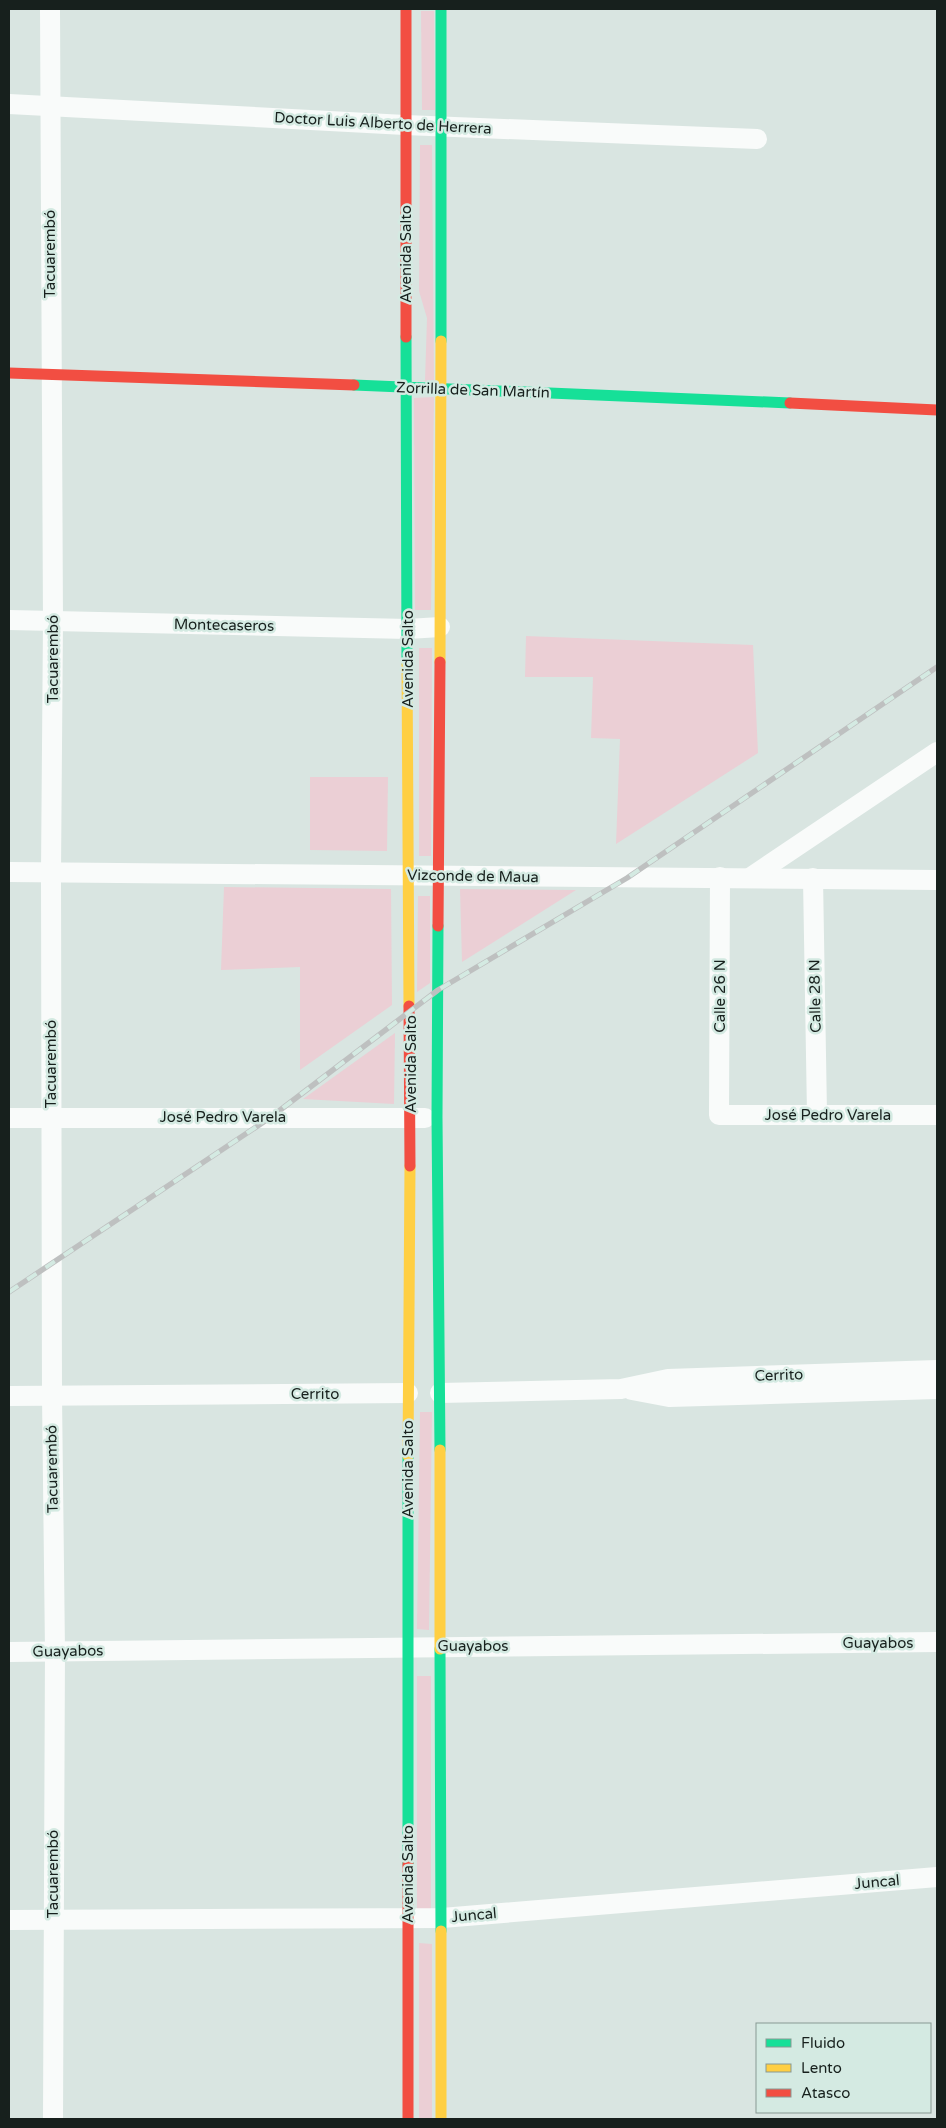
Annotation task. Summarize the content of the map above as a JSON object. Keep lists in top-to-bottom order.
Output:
{
  "streets": {
    "street": [
      "Doctor Luis Alberto de Herrera",
      "Tacuarembó",
      "Avenida Salto",
      "Zorrilla de San Martín",
      "Montecaseros",
      "Vizconde de Maua",
      "Calle 26 N",
      "Calle 28 N",
      "José Pedro Varela",
      "Cerrito",
      "Guayabos",
      "Juncal"
    ]
  },
  "crossings": [
    ["Doctor Luis Alberto de Herrera", "Tacuarembó"],
    ["Doctor Luis Alberto de Herrera", "Avenida Salto"],
    ["Tacuarembó", "Zorrilla de San Martín"],
    ["Tacuarembó", "Montecaseros"],
    ["Tacuarembó", "Vizconde de Maua"],
    ["Tacuarembó", "José Pedro Varela"],
    ["Tacuarembó", "Cerrito"],
    ["Tacuarembó", "Guayabos"],
    ["Tacuarembó", "Juncal"],
    ["Avenida Salto", "Zorrilla de San Martín"],
    ["Avenida Salto", "Montecaseros"],
    ["Avenida Salto", "Vizconde de Maua"],
    ["Avenida Salto", "José Pedro Varela"],
    ["Avenida Salto", "Cerrito"],
    ["Avenida Salto", "Guayabos"],
    ["Avenida Salto", "Juncal"],
    ["Vizconde de Maua", "Calle 26 N"],
    ["Vizconde de Maua", "Calle 28 N"],
    ["Calle 26 N", "José Pedro Varela"],
    ["Calle 28 N", "José Pedro Varela"]
  ],
  "legend": ["Fluido", "Lento", "Atasco"]
}
